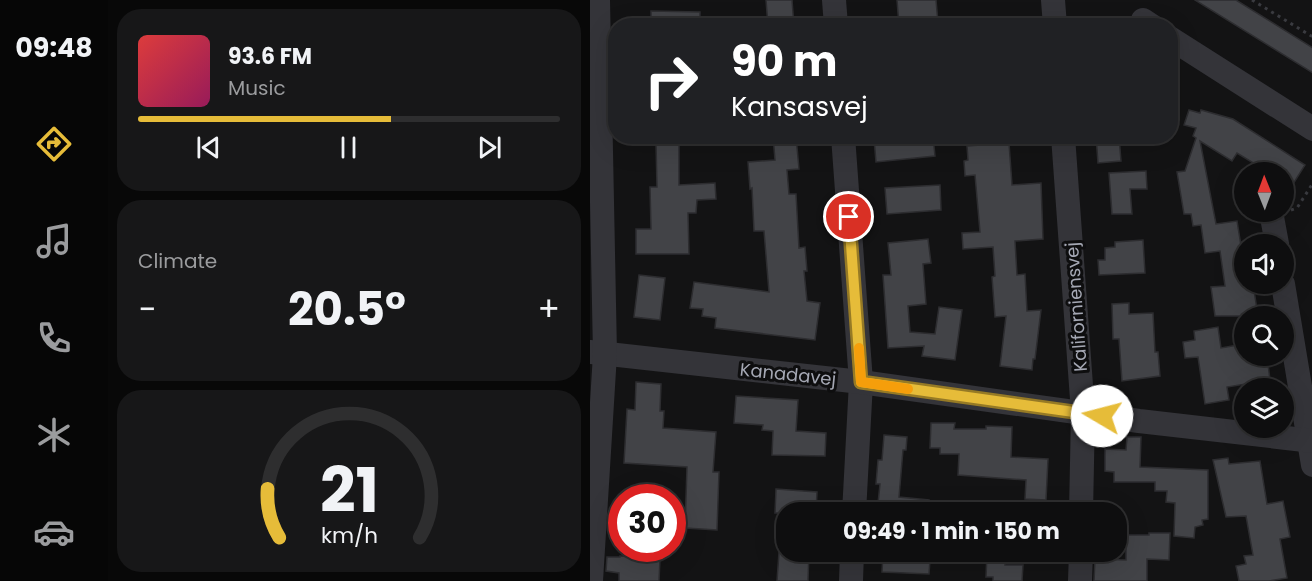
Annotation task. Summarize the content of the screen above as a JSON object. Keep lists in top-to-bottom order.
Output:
{
  "streets": {
    "street": ["Kaliforniensvej", "Kanadavej"]
  },
  "crossings": [
    ["Kaliforniensvej", "Kanadavej"]
  ],
  "north": "top",
  "page": {
    "tabs": "09:48",
    "turn": ["90 m", "Kansasvej"],
    "song": ["93.6 FM", "Music"],
    "tile": "Climate",
    "heat": ["−", "20.5°", "+"],
    "limit": "30",
    "trip": "09:49 · 1 min · 150 m",
    "gauge": ["21", "km/h"]
  }
}
